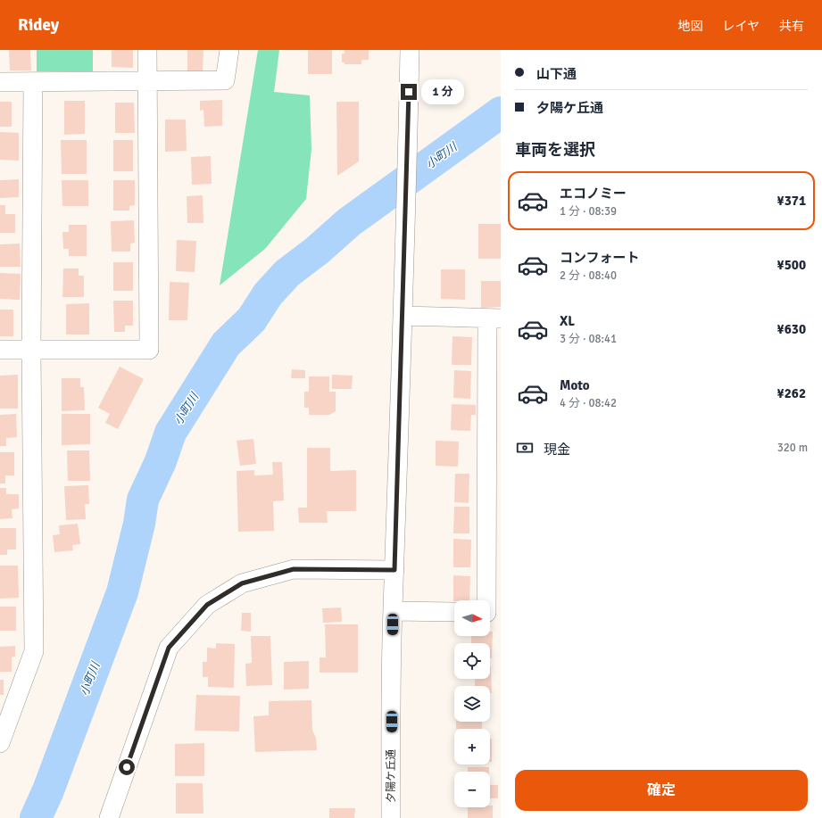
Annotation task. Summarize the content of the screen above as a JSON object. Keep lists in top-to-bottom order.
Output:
{
  "streets": {
    "street": ["夕陽ケ丘通"]
  },
  "water": ["小町川"],
  "north": "right",
  "page": {
    "header": "Ridey",
    "nav": ["地図", "レイヤ", "共有"],
    "banner": ["山下通", "夕陽ケ丘通"],
    "bubble": "1 分",
    "heading": "車両を選択",
    "list": [
      {
        "name": "エコノミー",
        "note": "1 分 · 08:39",
        "value": "¥371"
      },
      {
        "name": "コンフォート",
        "note": "2 分 · 08:40",
        "value": "¥500"
      },
      {
        "name": "XL",
        "note": "3 分 · 08:41",
        "value": "¥630"
      },
      {
        "name": "Moto",
        "note": "4 分 · 08:42",
        "value": "¥262"
      }
    ],
    "pay": ["現金", "320 m"],
    "map_buttons": ["+", "−"],
    "buttons": "確定"
  }
}
